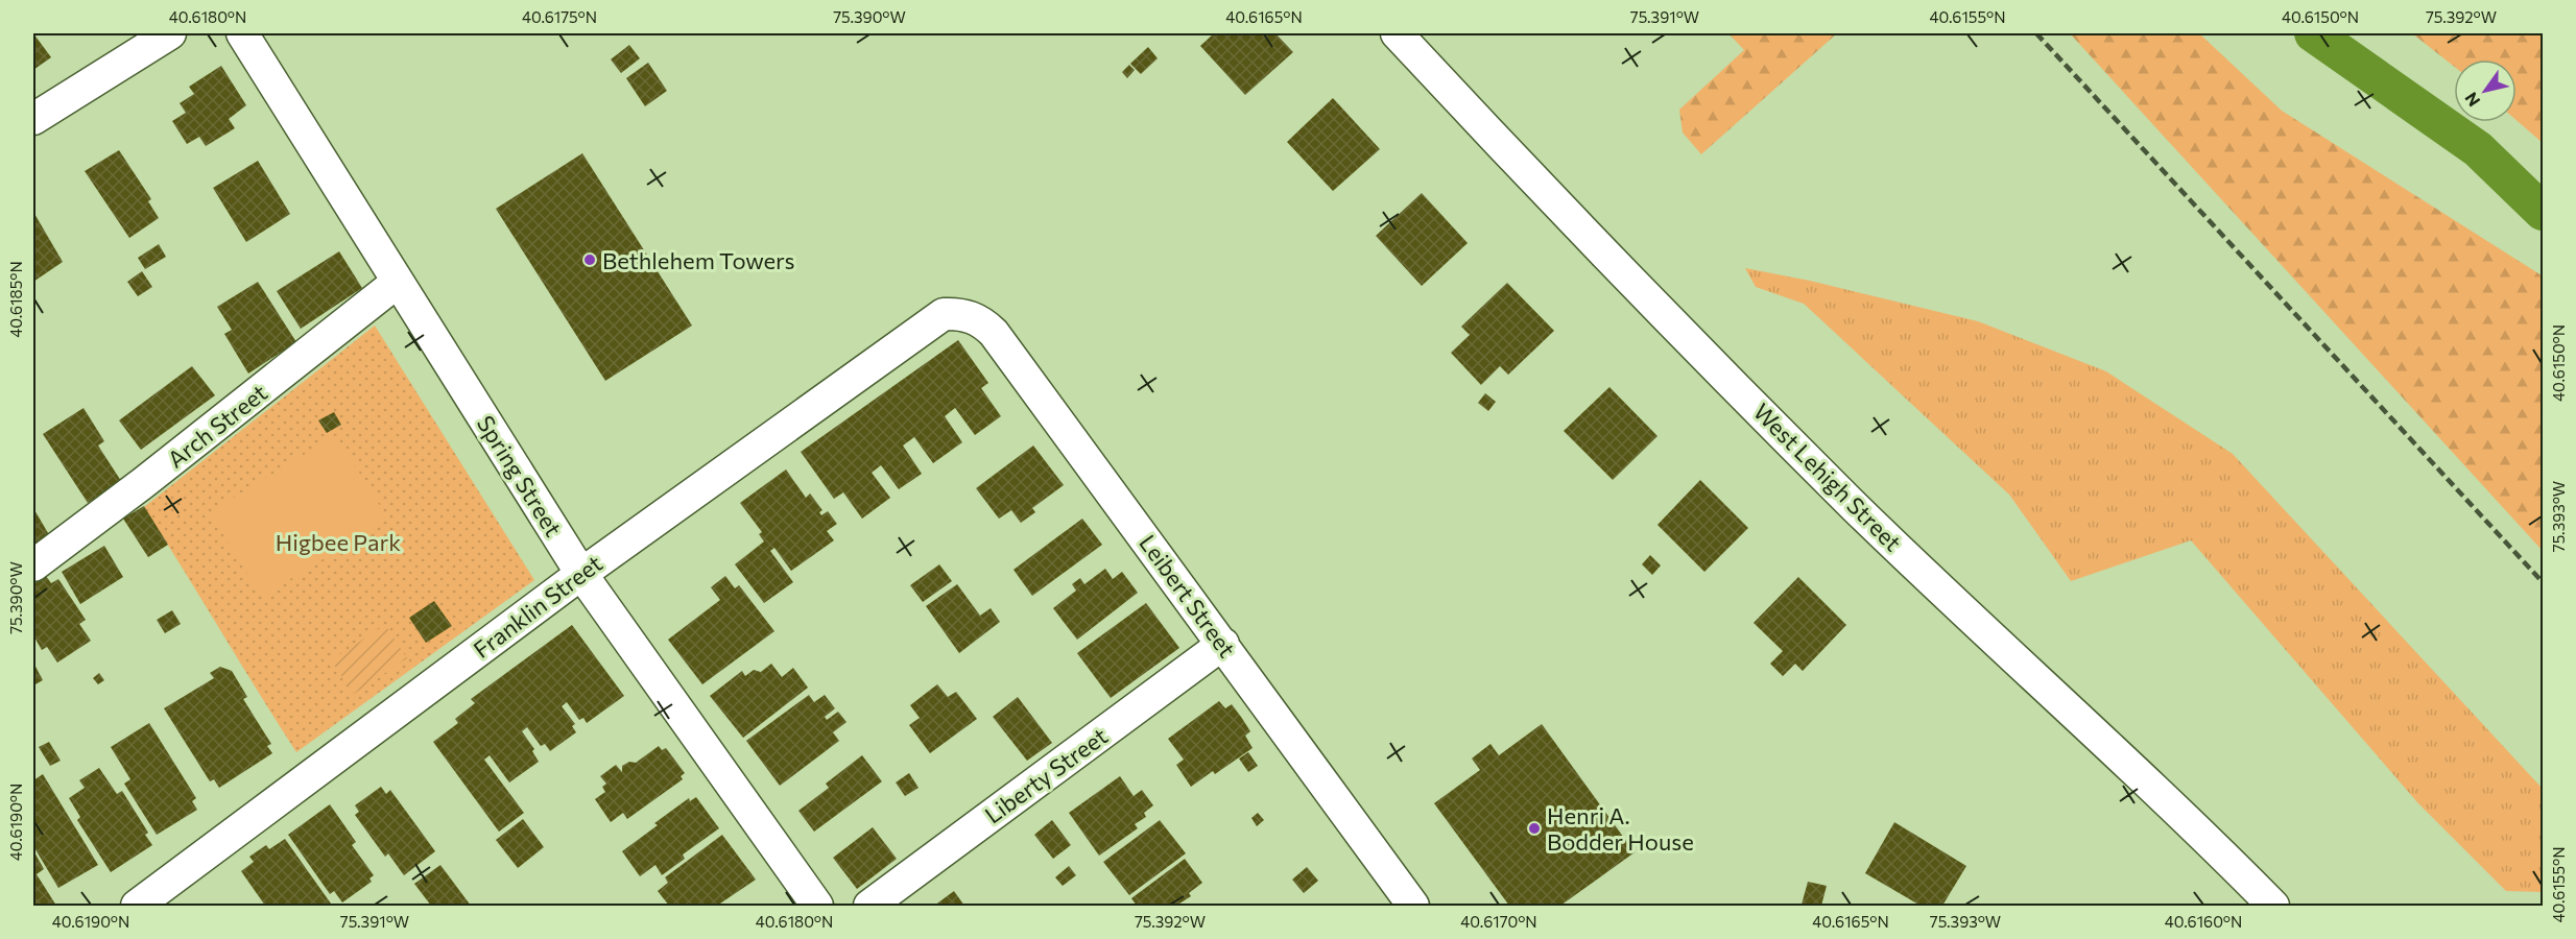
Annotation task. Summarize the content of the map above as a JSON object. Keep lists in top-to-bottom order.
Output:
{
  "streets": {
    "street": [
      "Arch Street",
      "Spring Street",
      "West Lehigh Street",
      "Leibert Street",
      "Franklin Street",
      "Liberty Street"
    ]
  },
  "crossings": [
    ["Arch Street", "Spring Street"],
    ["Spring Street", "Franklin Street"],
    ["Leibert Street", "Franklin Street"],
    ["Leibert Street", "Liberty Street"]
  ],
  "parks": ["Higbee Park"],
  "places": ["Bethlehem Towers", "Henri A. Bodder House"],
  "north": "bottom left",
  "coordinates": [
    "40.6180°N",
    "40.6175°N",
    "75.390°W",
    "40.6165°N",
    "75.391°W",
    "40.6155°N",
    "40.6150°N",
    "75.392°W",
    "40.6185°N",
    "75.393°W",
    "40.6190°N",
    "40.6170°N",
    "40.6160°N"
  ]
}
